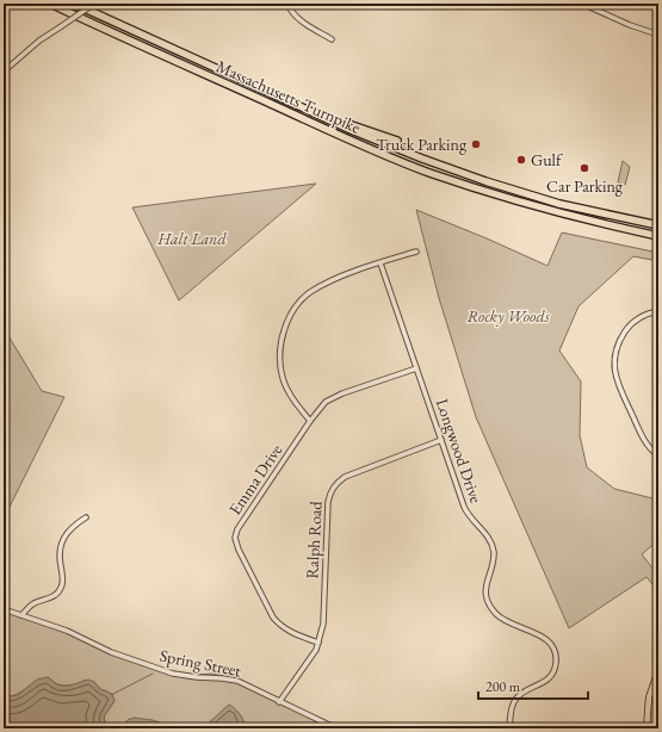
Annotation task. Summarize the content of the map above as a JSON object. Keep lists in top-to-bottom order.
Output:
{
  "streets": {
    "highway": ["Massachusetts Turnpike"],
    "street": [
      "Longwood Drive",
      "Emma Drive",
      "Ralph Road",
      "Spring Street"
    ]
  },
  "crossings": [
    ["Longwood Drive", "Emma Drive"],
    ["Longwood Drive", "Ralph Road"],
    ["Emma Drive", "Ralph Road"],
    ["Ralph Road", "Spring Street"]
  ],
  "parks": ["Halt Land", "Rocky Woods"],
  "places": ["Truck Parking", "Gulf", "Car Parking"],
  "scale_bar": "200 m"
}
